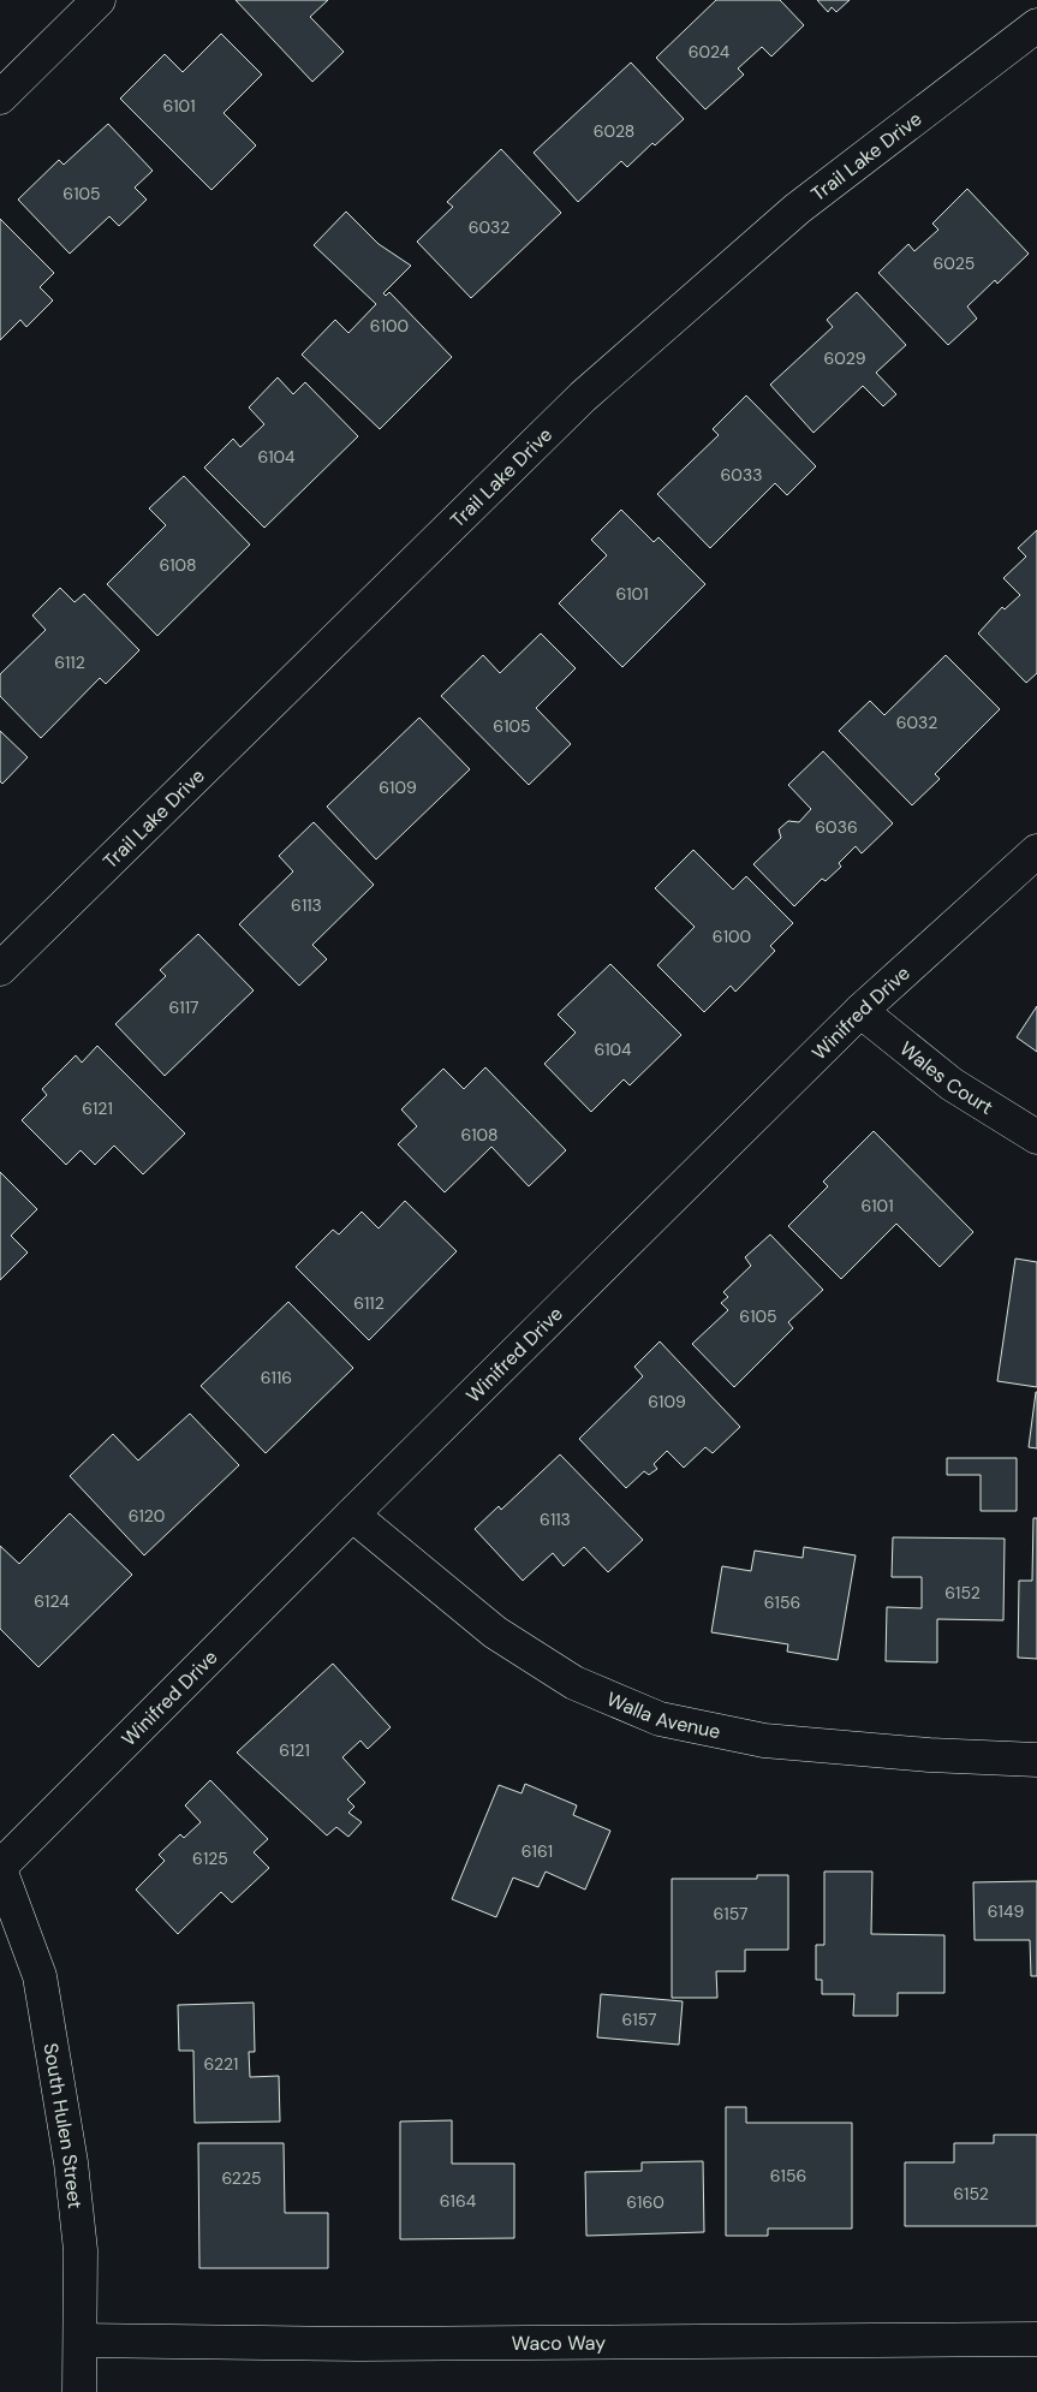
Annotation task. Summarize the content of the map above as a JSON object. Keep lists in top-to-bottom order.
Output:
{
  "streets": {
    "street": [
      "Trail Lake Drive",
      "Winifred Drive",
      "Wales Court",
      "Walla Avenue",
      "South Hulen Street",
      "Waco Way"
    ]
  },
  "crossings": [
    ["Winifred Drive", "Wales Court"],
    ["Winifred Drive", "Walla Avenue"],
    ["Winifred Drive", "South Hulen Street"],
    ["South Hulen Street", "Waco Way"]
  ],
  "house_numbers": [
    "6024",
    "6101",
    "6028",
    "6105",
    "6032",
    "6025",
    "6100",
    "6029",
    "6104",
    "6033",
    "6108",
    "6101",
    "6112",
    "6032",
    "6105",
    "6109",
    "6036",
    "6113",
    "6100",
    "6117",
    "6104",
    "6121",
    "6108",
    "6101",
    "6112",
    "6105",
    "6116",
    "6109",
    "6120",
    "6113",
    "6152",
    "6124",
    "6156",
    "6121",
    "6161",
    "6125",
    "6149",
    "6157",
    "6157",
    "6221",
    "6156",
    "6225",
    "6152",
    "6164",
    "6160"
  ]
}
